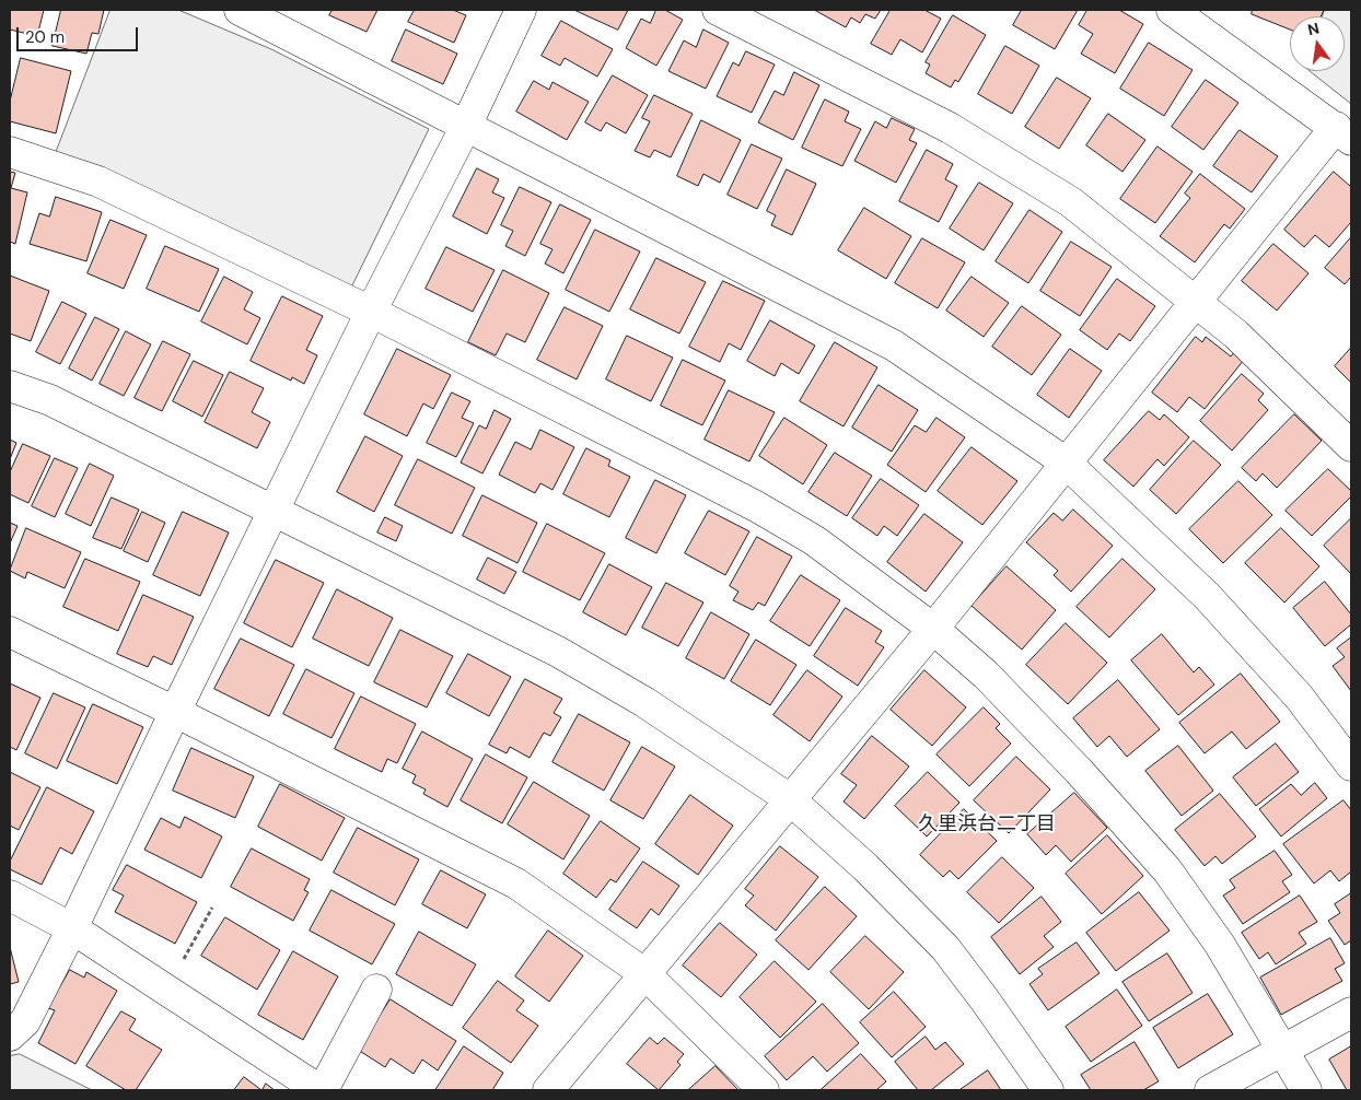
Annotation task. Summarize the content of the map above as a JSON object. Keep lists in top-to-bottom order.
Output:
{
  "districts": ["久里浜台二丁目"],
  "scale_bar": "20 m",
  "north": "top"
}
